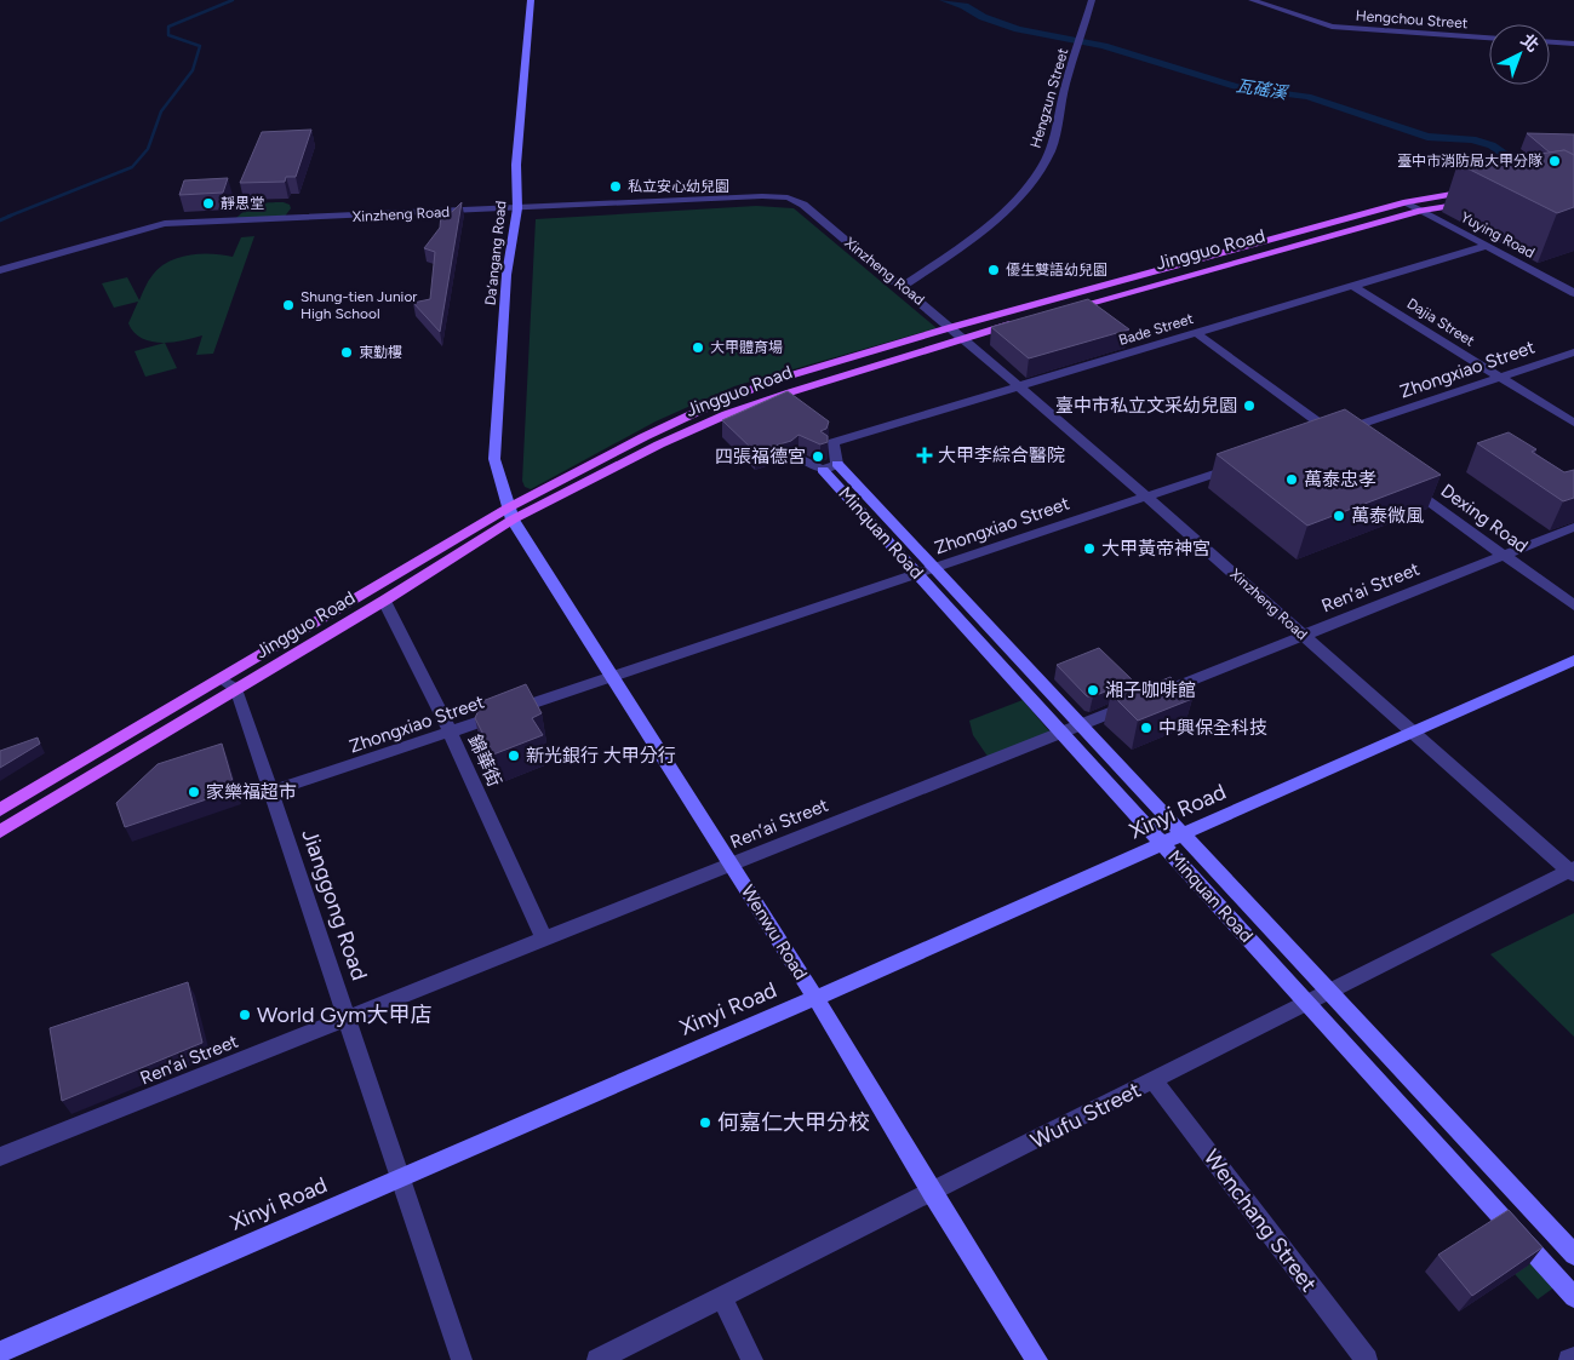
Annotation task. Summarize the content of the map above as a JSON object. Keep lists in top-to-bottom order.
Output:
{
  "streets": {
    "main road": ["Jingguo Road"],
    "street": [
      "Hengchou Street",
      "Hengzun Street",
      "Xinzheng Road",
      "Yuying Road",
      "Da’angang Road",
      "Dajia Street",
      "Bade Street",
      "Zhongxiao Street",
      "Dexing Road",
      "Minquan Road",
      "Ren’ai Street",
      "錦華街",
      "Xinyi Road",
      "Jianggong Road",
      "Wenwu Road",
      "Wufu Street",
      "Wenchang Street"
    ]
  },
  "crossings": [
    ["Hengzun Street", "Xinzheng Road"],
    ["Xinzheng Road", "Jingguo Road"],
    ["Xinzheng Road", "Da’angang Road"],
    ["Xinzheng Road", "Bade Street"],
    ["Xinzheng Road", "Zhongxiao Street"],
    ["Xinzheng Road", "Ren’ai Street"],
    ["Xinzheng Road", "Xinyi Road"],
    ["Xinzheng Road", "Wufu Street"],
    ["Yuying Road", "Jingguo Road"],
    ["Yuying Road", "Bade Street"],
    ["Jingguo Road", "Da’angang Road"],
    ["Jingguo Road", "錦華街"],
    ["Jingguo Road", "Jianggong Road"],
    ["Jingguo Road", "Wenwu Road"],
    ["Da’angang Road", "Wenwu Road"],
    ["Dajia Street", "Bade Street"],
    ["Dajia Street", "Zhongxiao Street"],
    ["Zhongxiao Street", "Minquan Road"],
    ["Zhongxiao Street", "錦華街"],
    ["Zhongxiao Street", "Jianggong Road"],
    ["Zhongxiao Street", "Wenwu Road"],
    ["Dexing Road", "Ren’ai Street"],
    ["Minquan Road", "Ren’ai Street"],
    ["Minquan Road", "Xinyi Road"],
    ["Minquan Road", "Wufu Street"],
    ["Ren’ai Street", "錦華街"],
    ["Ren’ai Street", "Jianggong Road"],
    ["Ren’ai Street", "Wenwu Road"],
    ["Xinyi Road", "Jianggong Road"],
    ["Xinyi Road", "Wenwu Road"],
    ["Wenwu Road", "Wufu Street"],
    ["Wufu Street", "Wenchang Street"]
  ],
  "water": ["瓦磘溪"],
  "places": {
    "other": [
      "臺中市消防局大甲分隊",
      "私立安心幼兒園",
      "靜思堂",
      "優生雙語幼兒園",
      "Shung-tien Junior High School",
      "大甲體育場",
      "東勤樓",
      "臺中市私立文采幼兒園",
      "四張福德宮",
      "萬泰忠孝",
      "萬泰微風",
      "大甲黃帝神宮",
      "湘子咖啡館",
      "中興保全科技",
      "新光銀行 大甲分行",
      "家樂福超市",
      "World Gym大甲店",
      "何嘉仁大甲分校"
    ],
    "health": ["大甲李綜合醫院"]
  },
  "north": "top right"
}
